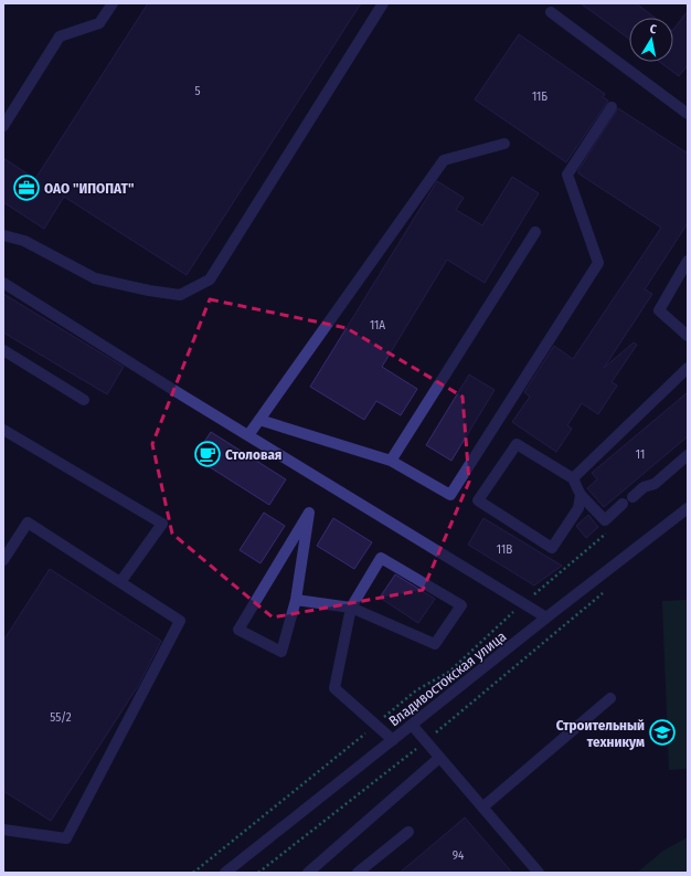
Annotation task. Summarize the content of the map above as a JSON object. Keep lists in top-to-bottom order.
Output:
{
  "streets": {
    "street": ["Владивостокская улица"]
  },
  "places": {
    "office": ["ОАО \"ИПОПАТ\""],
    "cafe": ["Столовая"],
    "school or university": ["Строительный техникум"]
  },
  "house_numbers": [
    "5",
    "11Б",
    "11А",
    "11",
    "11В",
    "55/2",
    "94"
  ],
  "north": "top"
}
